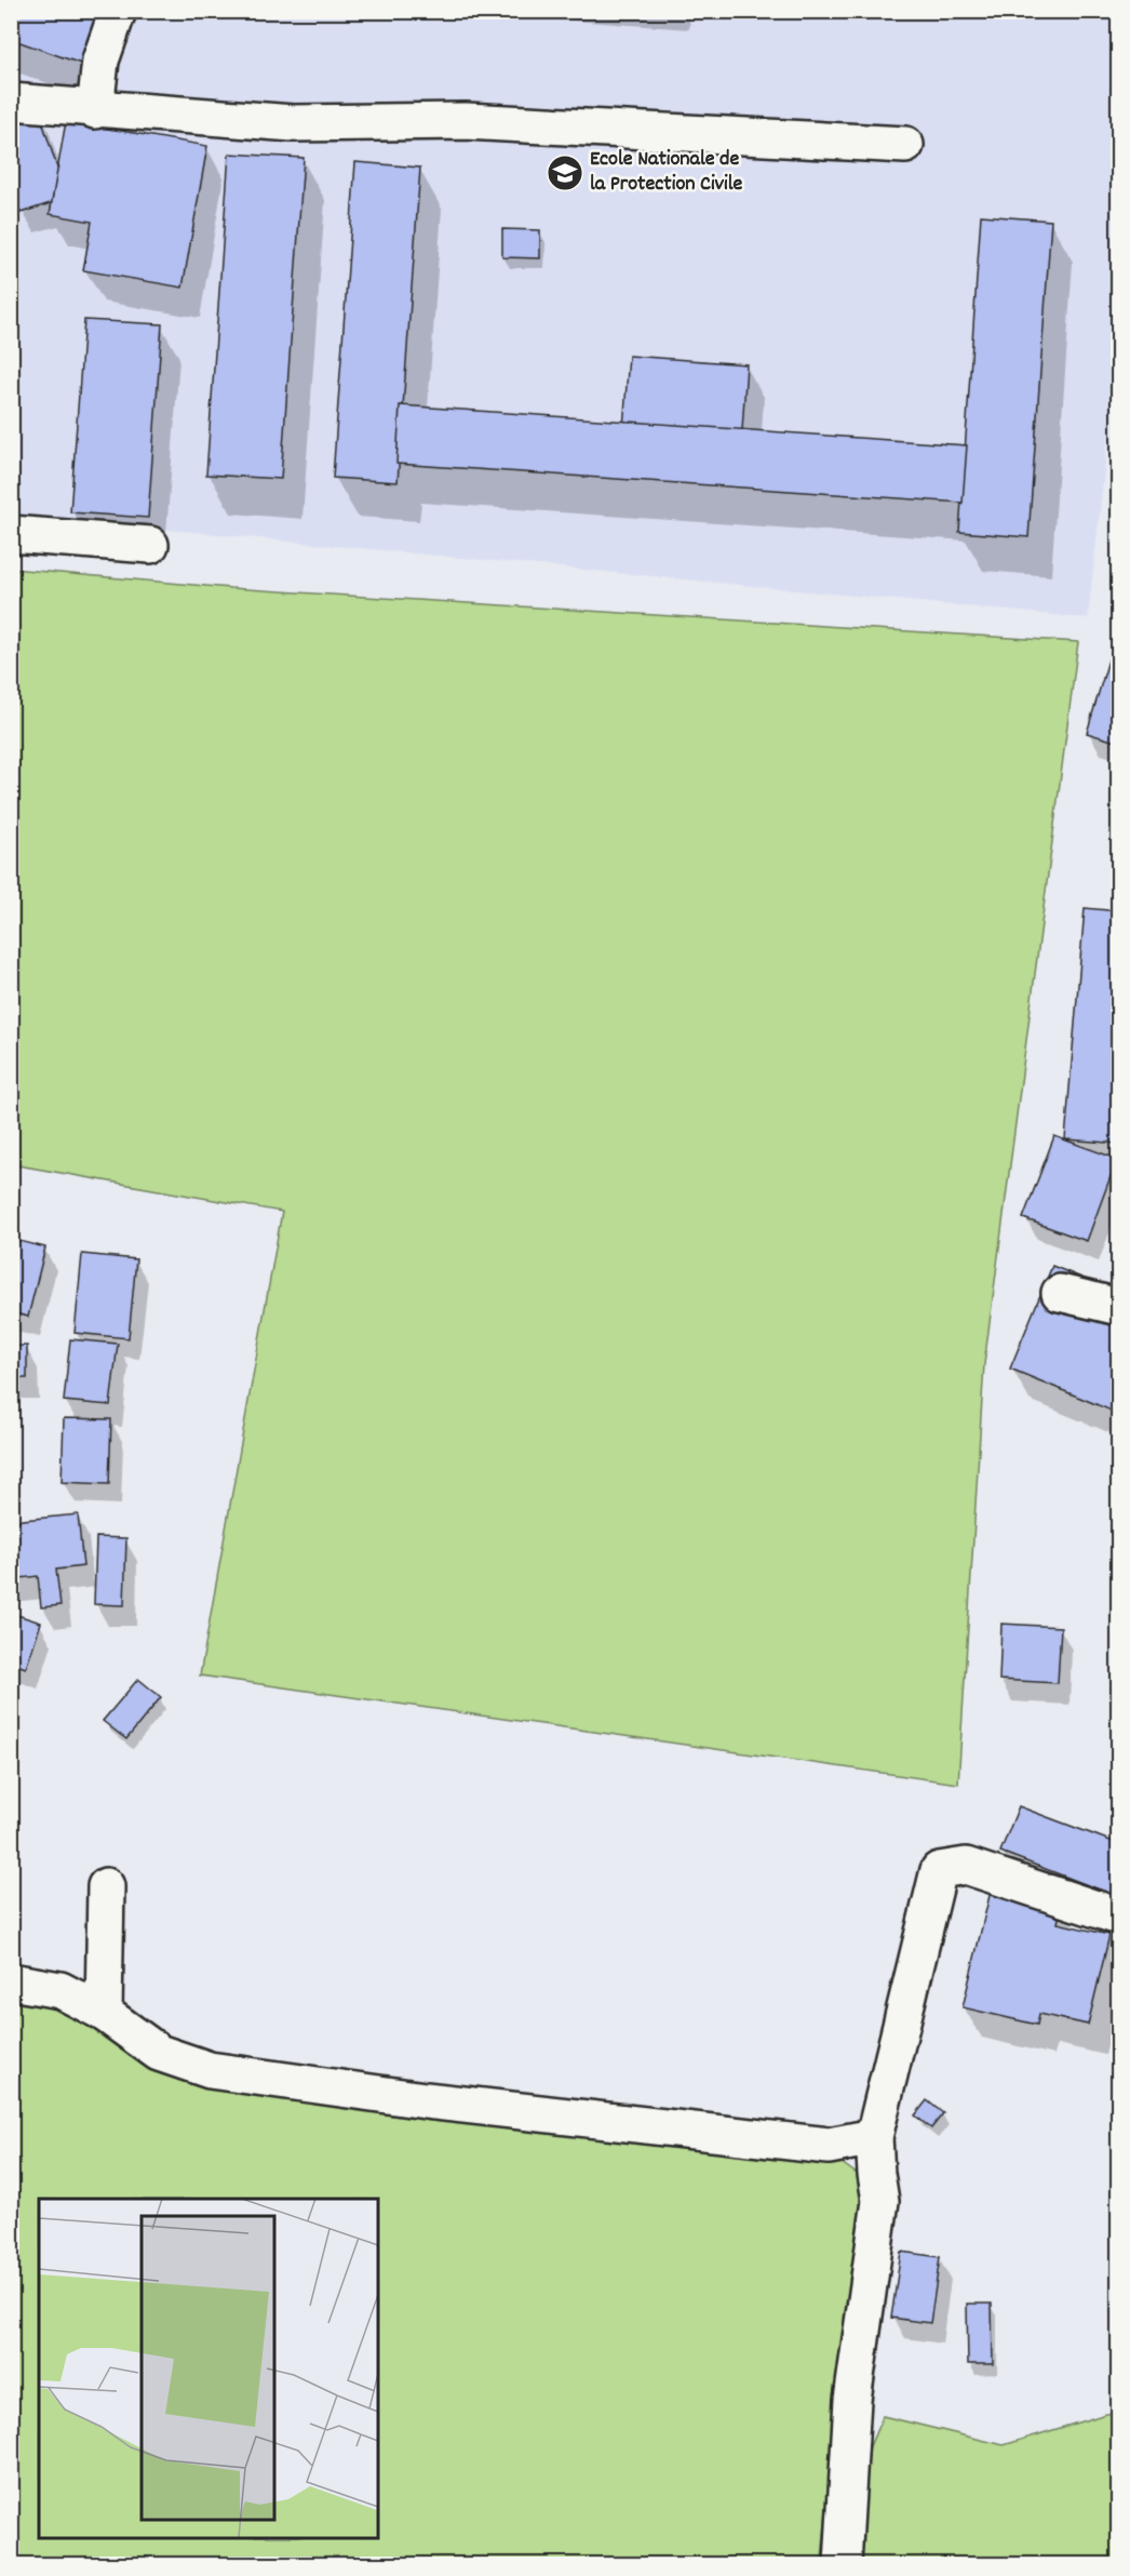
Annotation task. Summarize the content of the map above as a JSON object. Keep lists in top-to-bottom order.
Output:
{
  "places": {
    "school or university": ["Ecole Nationale de la Protection Civile"]
  }
}
